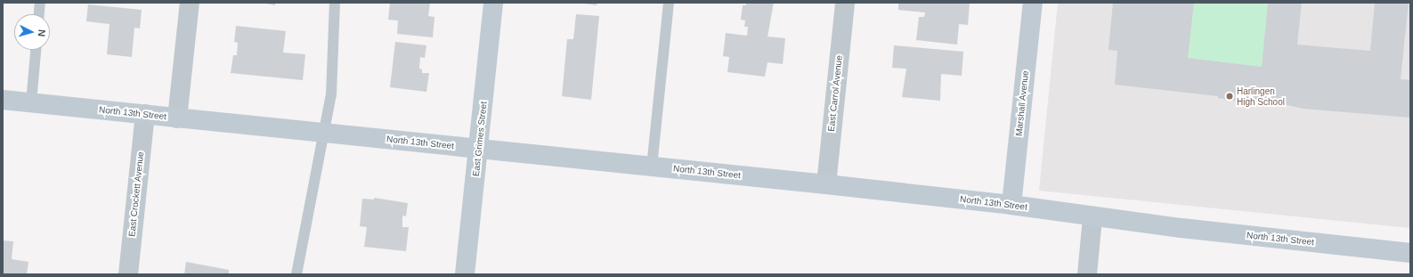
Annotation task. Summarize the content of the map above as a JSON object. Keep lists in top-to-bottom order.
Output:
{
  "streets": {
    "street": [
      "East Carrol Avenue",
      "Marshall Avenue",
      "North 13th Street",
      "East Grimes Street",
      "East Crockett Avenue"
    ]
  },
  "crossings": [
    ["East Carrol Avenue", "North 13th Street"],
    ["Marshall Avenue", "North 13th Street"],
    ["North 13th Street", "East Grimes Street"],
    ["North 13th Street", "East Crockett Avenue"]
  ],
  "places": ["Harlingen High School"],
  "north": "right"
}
